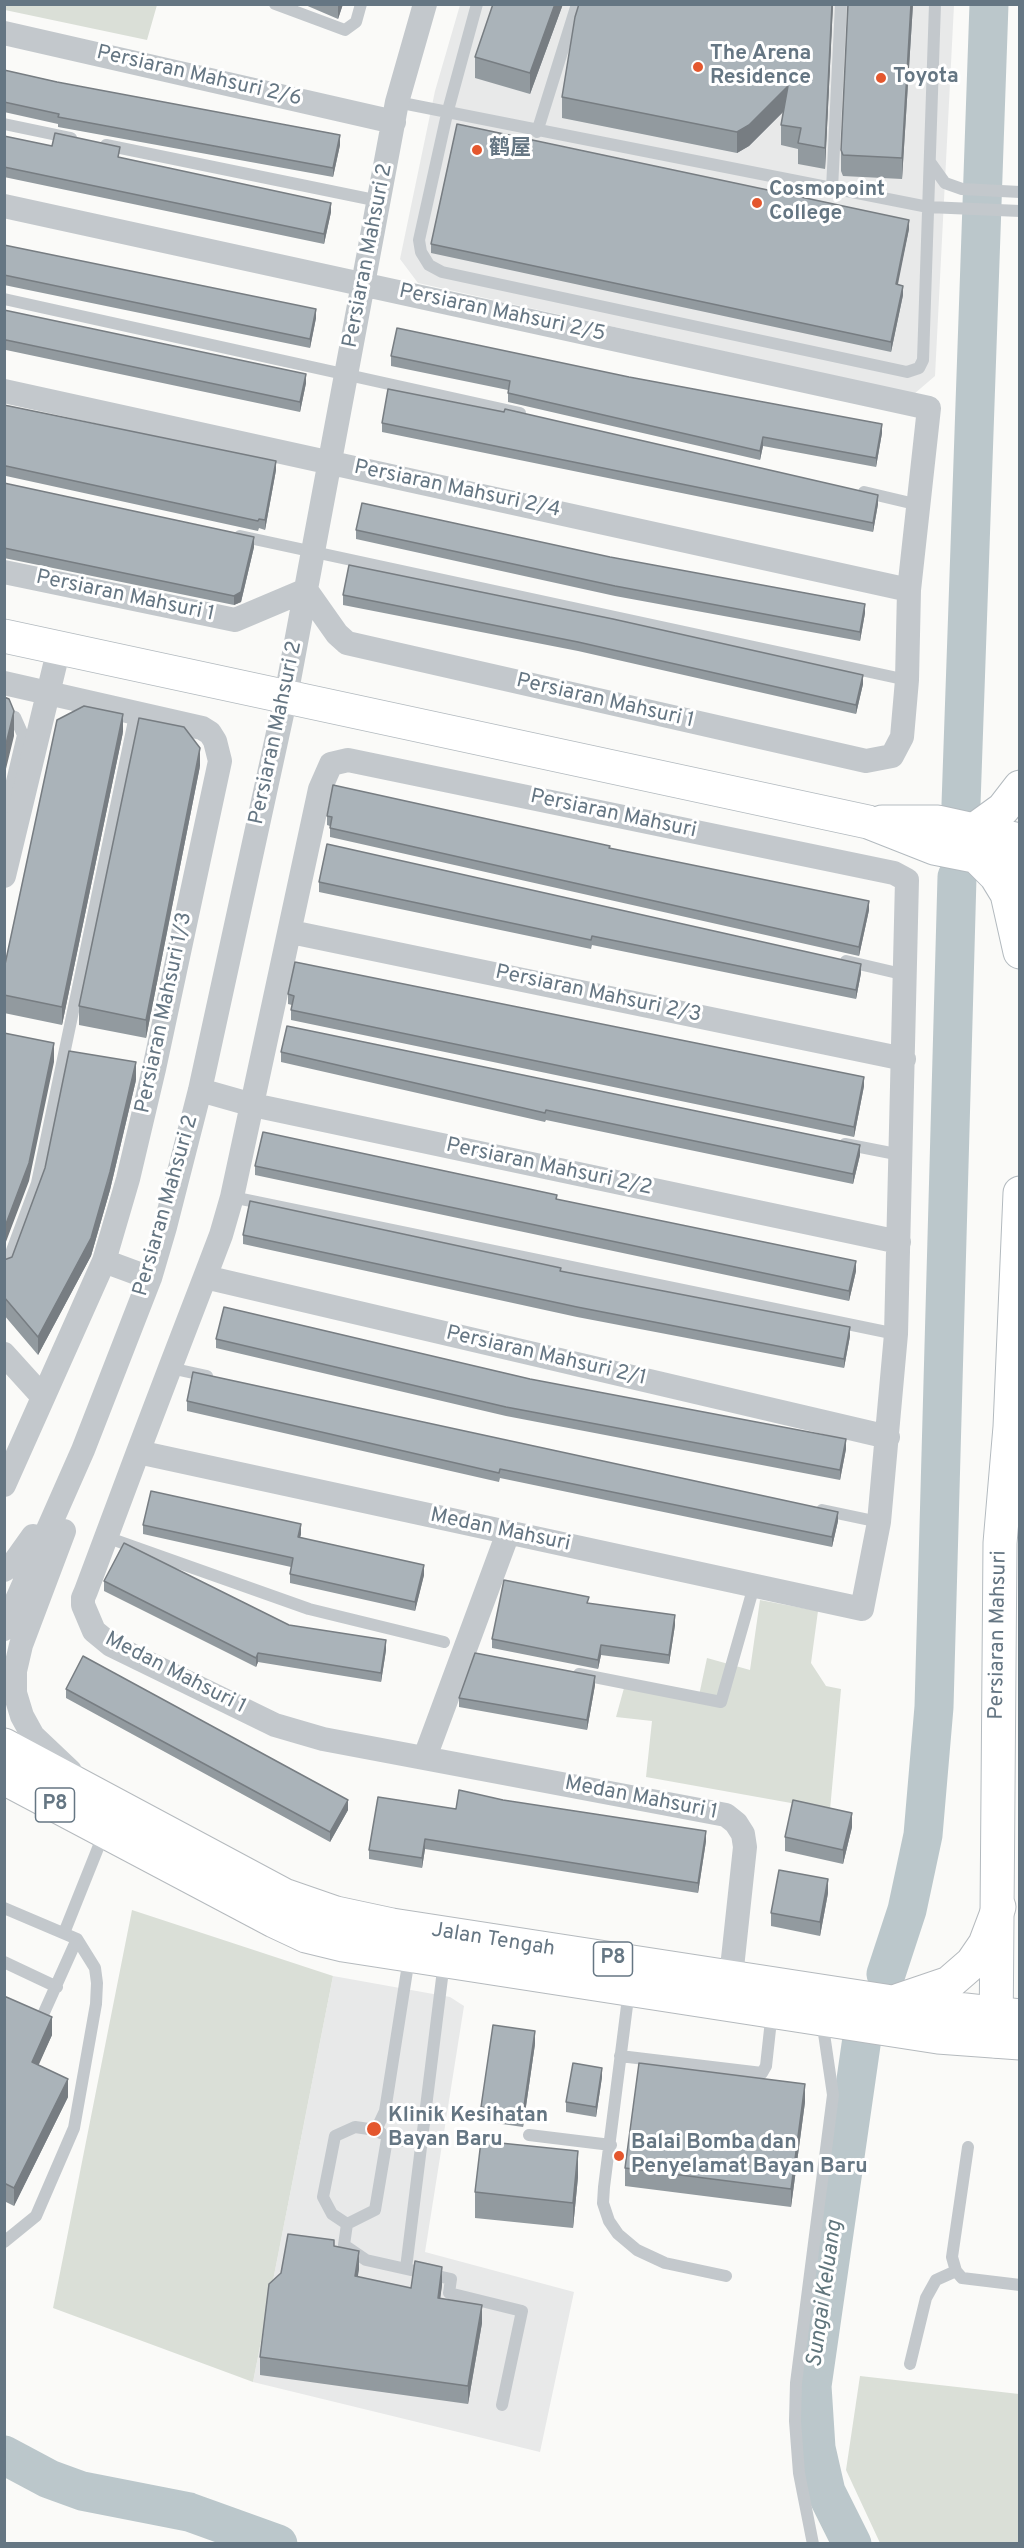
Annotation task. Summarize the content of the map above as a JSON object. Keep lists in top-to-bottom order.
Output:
{
  "streets": {
    "street": [
      "Persiaran Mahsuri 2/6",
      "Persiaran Mahsuri 2",
      "Persiaran Mahsuri 2/5",
      "Persiaran Mahsuri 2/4",
      "Persiaran Mahsuri 1",
      "Persiaran Mahsuri",
      "Persiaran Mahsuri 2/3",
      "Persiaran Mahsuri 1/3",
      "Persiaran Mahsuri 2/2",
      "Persiaran Mahsuri 2/1",
      "Medan Mahsuri",
      "Medan Mahsuri 1",
      "P8",
      "Jalan Tengah"
    ]
  },
  "crossings": [
    ["Persiaran Mahsuri 2/6", "Persiaran Mahsuri 2"],
    ["Persiaran Mahsuri 2", "Persiaran Mahsuri 2/5"],
    ["Persiaran Mahsuri 2", "Persiaran Mahsuri 2/4"],
    ["Persiaran Mahsuri 2", "Persiaran Mahsuri 1"],
    ["Persiaran Mahsuri 2", "Persiaran Mahsuri 2/2"],
    ["Persiaran Mahsuri 2/5", "Persiaran Mahsuri 1"],
    ["Persiaran Mahsuri 2/4", "Persiaran Mahsuri 1"],
    ["Persiaran Mahsuri", "Persiaran Mahsuri 2/3"],
    ["Persiaran Mahsuri", "Jalan Tengah"],
    ["Medan Mahsuri 1", "Jalan Tengah"]
  ],
  "water": ["Sungai Keluang"],
  "places": [
    "The Arena Residence",
    "Toyota",
    "鹤屋",
    "Cosmopoint College",
    "Klinik Kesihatan Bayan Baru",
    "Balai Bomba dan Penyelamat Bayan Baru"
  ]
}
